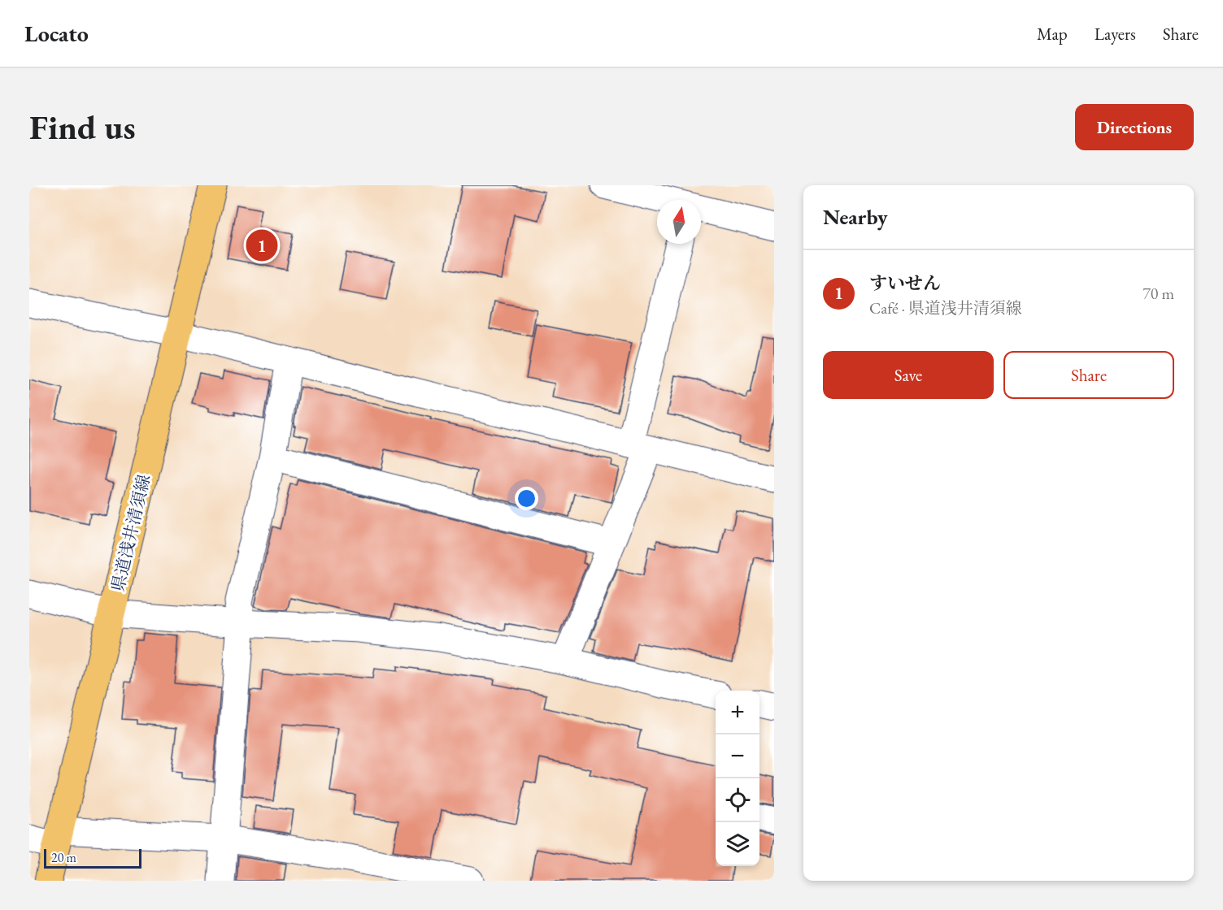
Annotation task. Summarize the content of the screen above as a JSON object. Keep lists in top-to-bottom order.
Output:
{
  "streets": {
    "main road": ["県道浅井清須線"]
  },
  "scale_bar": "20 m",
  "north": "top",
  "page": {
    "header": "Locato",
    "nav": ["Map", "Layers", "Share"],
    "buttons": [
      "Directions",
      ["Save", "Share"]
    ],
    "title": "Find us",
    "heading": "Nearby",
    "pins": "1",
    "list": [
      {
        "mark": "1",
        "name": "すいせん",
        "note": "Café · 県道浅井清須線",
        "value": "70 m"
      }
    ],
    "map_buttons": ["+", "−"],
    "scale": "20 m"
  }
}
